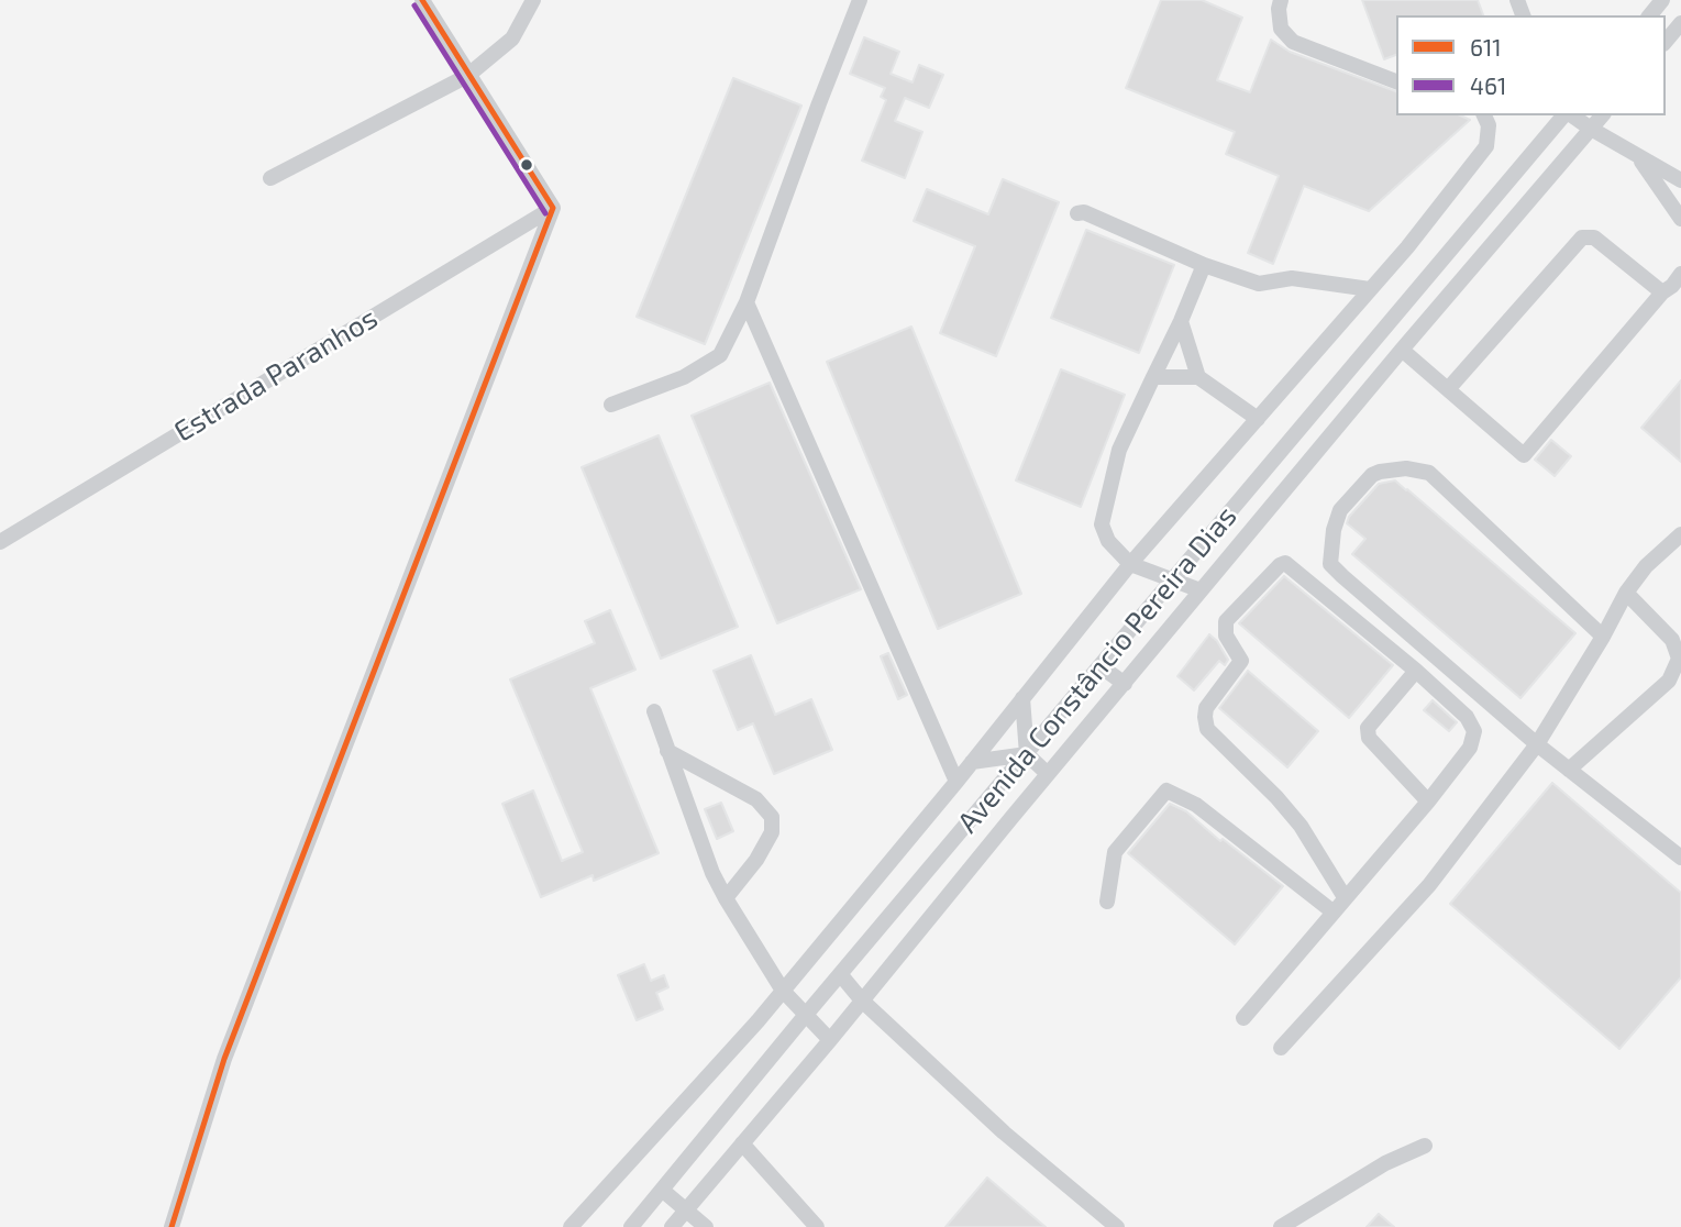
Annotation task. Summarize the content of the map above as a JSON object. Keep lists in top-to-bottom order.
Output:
{
  "streets": {
    "street": ["Estrada Paranhos", "Avenida Constâncio Pereira Dias"]
  },
  "lines": ["transit line 611", "transit line 461"],
  "legend": ["611", "461"]
}
